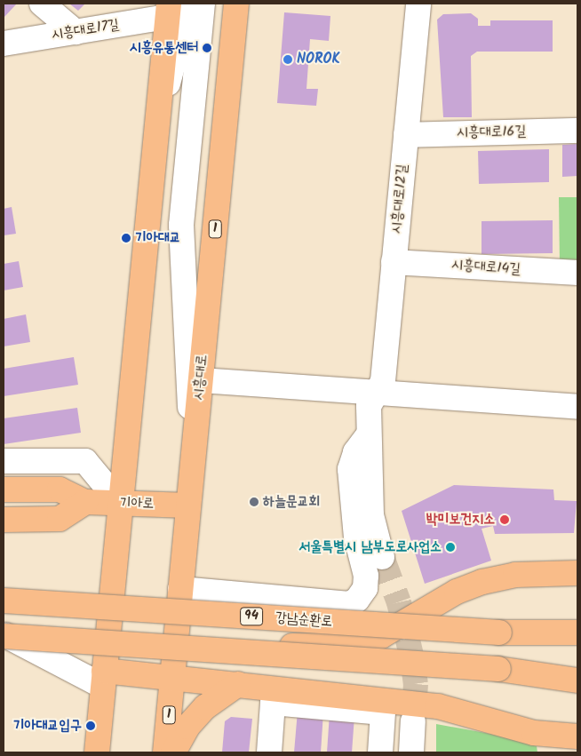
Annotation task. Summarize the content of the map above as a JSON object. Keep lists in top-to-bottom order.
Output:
{
  "streets": {
    "main road": [
      "1",
      "시흥대로",
      "기아로",
      "94",
      "강남순환로"
    ],
    "street": [
      "시흥대로17길",
      "시흥대로16길",
      "시흥대로12길",
      "시흥대로14길"
    ]
  },
  "crossings": [
    ["시흥대로16길", "시흥대로12길"],
    ["시흥대로12길", "시흥대로14길"],
    ["시흥대로", "기아로"]
  ],
  "places": [
    "시흥유통센터",
    "NOROK",
    "기아대교",
    "하늘문교회",
    "박미보건지소",
    "서울특별시 남부도로사업소",
    "기아대교입구"
  ]
}
